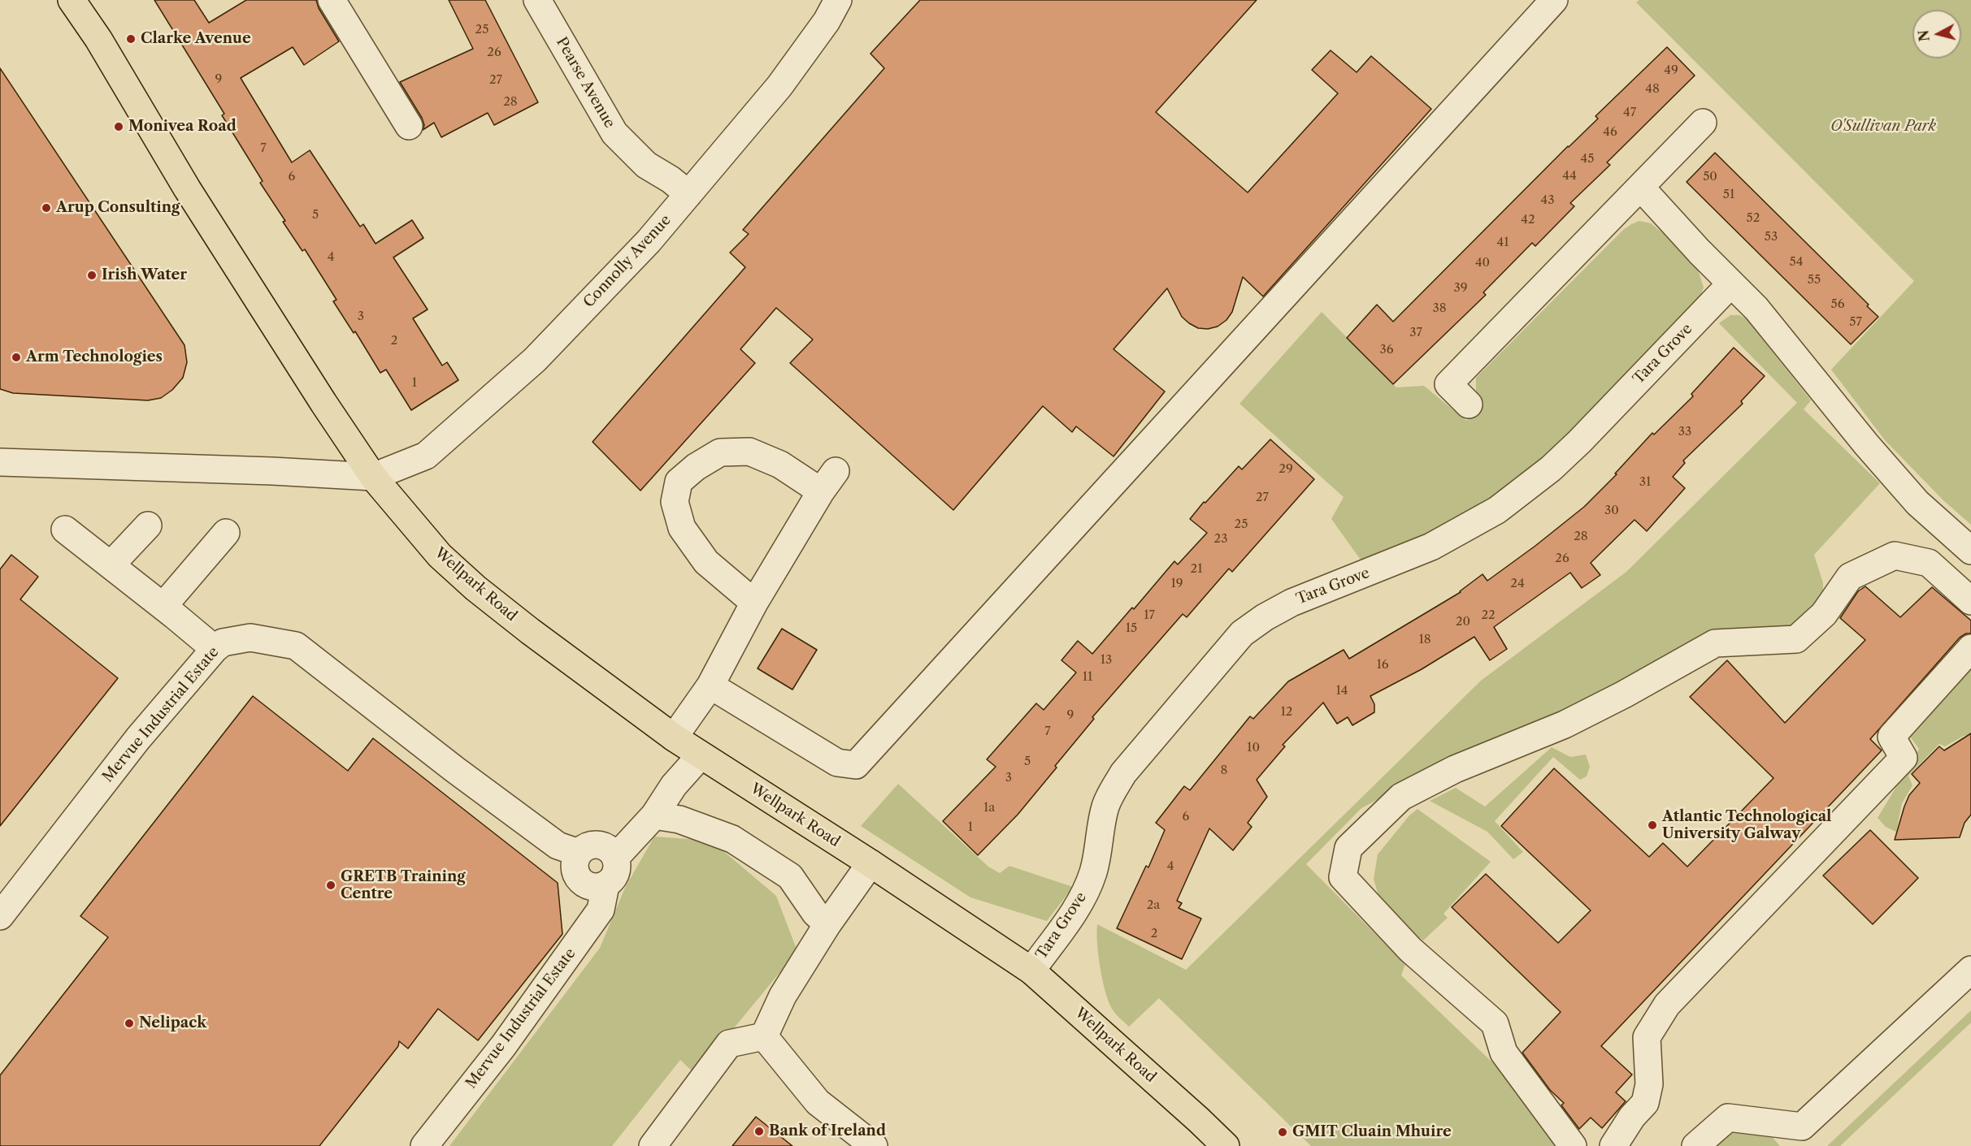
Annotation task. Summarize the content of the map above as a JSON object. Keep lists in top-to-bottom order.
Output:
{
  "streets": {
    "main road": ["Wellpark Road"],
    "street": [
      "Pearse Avenue",
      "Connolly Avenue",
      "Tara Grove",
      "Mervue Industrial Estate"
    ]
  },
  "crossings": [
    ["Pearse Avenue", "Connolly Avenue"],
    ["Connolly Avenue", "Wellpark Road"],
    ["Tara Grove", "Wellpark Road"]
  ],
  "parks": ["O'Sullivan Park"],
  "places": [
    "Clarke Avenue",
    "Monivea Road",
    "Arup Consulting",
    "Irish Water",
    "Arm Technologies",
    "Atlantic Technological University Galway",
    "GRETB Training Centre",
    "Nelipack",
    "Bank of Ireland",
    "GMIT Cluain Mhuire"
  ],
  "house_numbers": [
    "25",
    "26",
    "49",
    "9",
    "27",
    "48",
    "28",
    "47",
    "46",
    "7",
    "45",
    "44",
    "6",
    "50",
    "51",
    "43",
    "5",
    "52",
    "42",
    "53",
    "41",
    "4",
    "54",
    "40",
    "55",
    "39",
    "56",
    "38",
    "3",
    "57",
    "37",
    "2",
    "36",
    "1",
    "33",
    "29",
    "31",
    "27",
    "30",
    "25",
    "28",
    "23",
    "26",
    "21",
    "19",
    "24",
    "17",
    "22",
    "20",
    "15",
    "18",
    "13",
    "16",
    "11",
    "14",
    "12",
    "9",
    "7",
    "10",
    "5",
    "8",
    "3",
    "1a",
    "6",
    "1",
    "4",
    "2a",
    "2"
  ],
  "north": "left"
}
